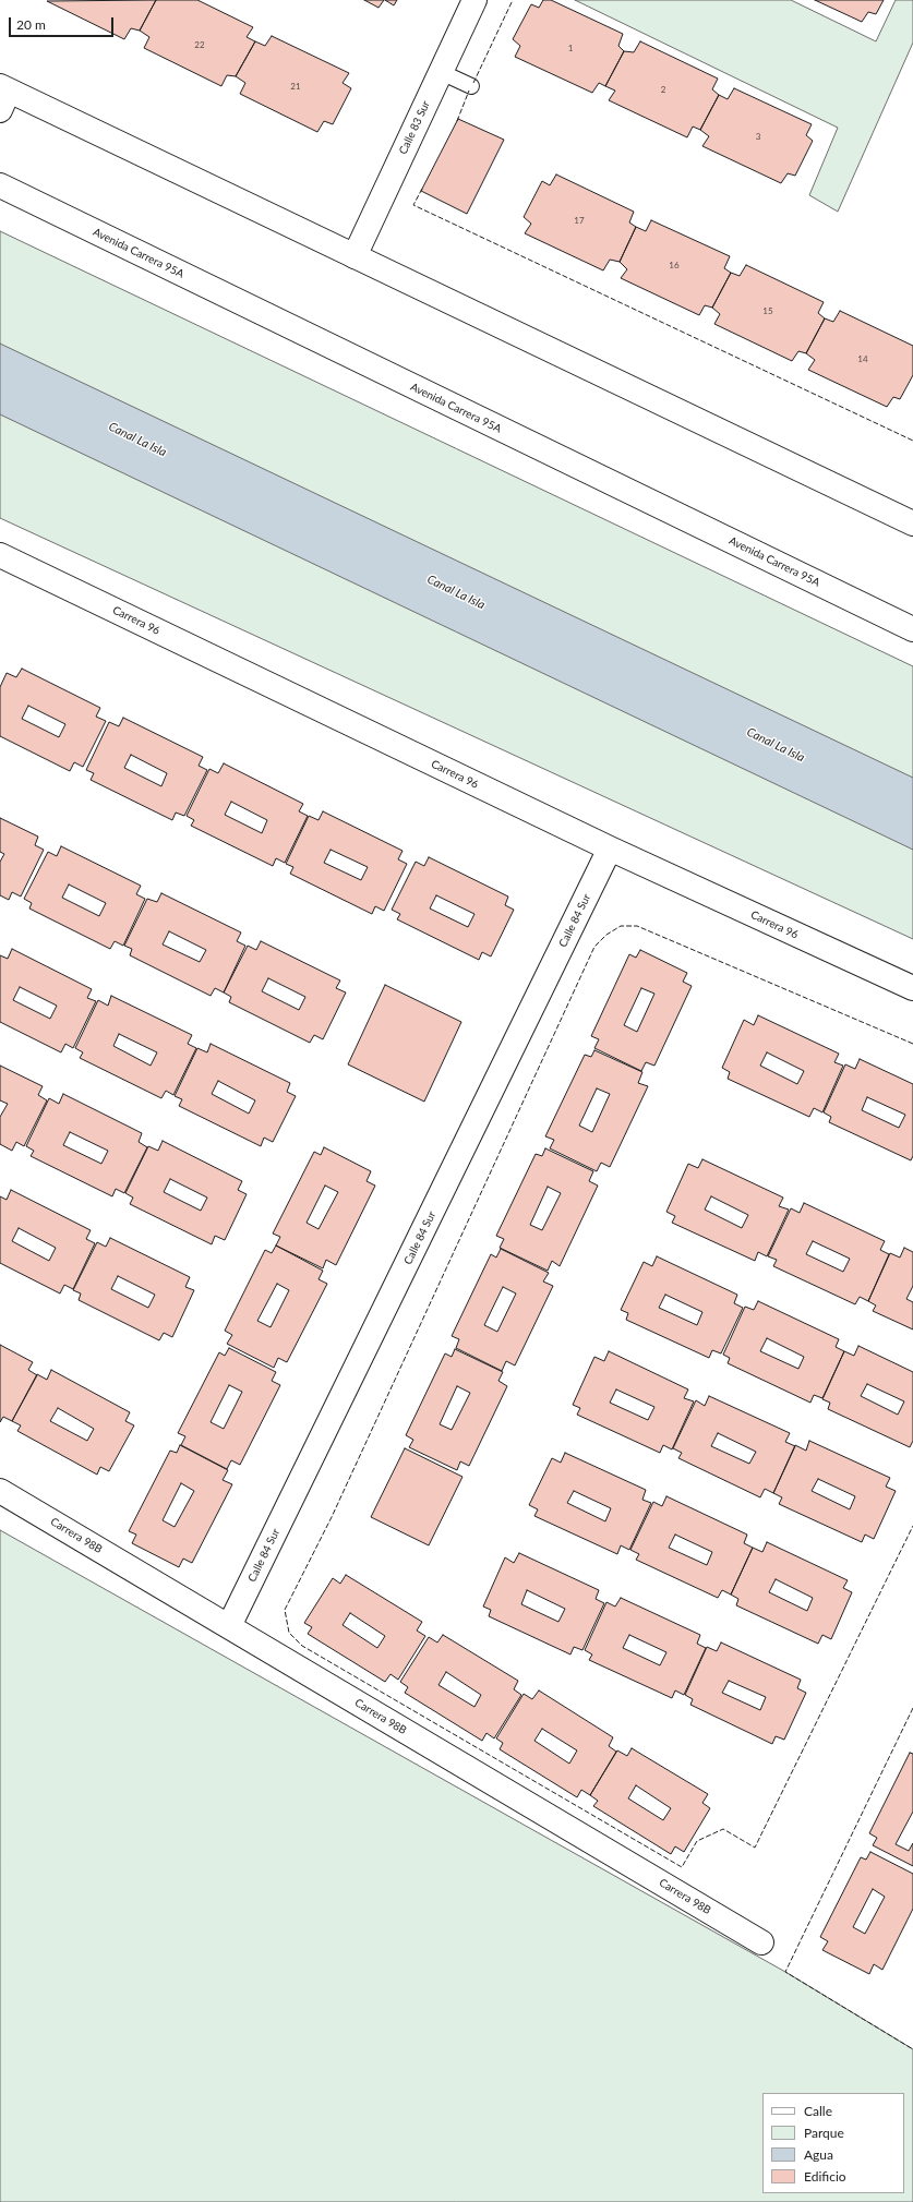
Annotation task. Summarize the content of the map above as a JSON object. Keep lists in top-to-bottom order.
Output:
{
  "streets": {
    "street": [
      "Calle 83 Sur",
      "Avenida Carrera 95A",
      "Carrera 96",
      "Calle 84 Sur",
      "Carrera 98B"
    ]
  },
  "crossings": [
    ["Carrera 96", "Calle 84 Sur"],
    ["Calle 84 Sur", "Carrera 98B"]
  ],
  "water": ["Canal La Isla"],
  "house_numbers": [
    "22",
    "1",
    "21",
    "2",
    "3",
    "17",
    "16",
    "15",
    "14"
  ],
  "legend": [
    "Calle",
    "Parque",
    "Agua",
    "Edificio"
  ],
  "scale_bar": "20 m"
}
